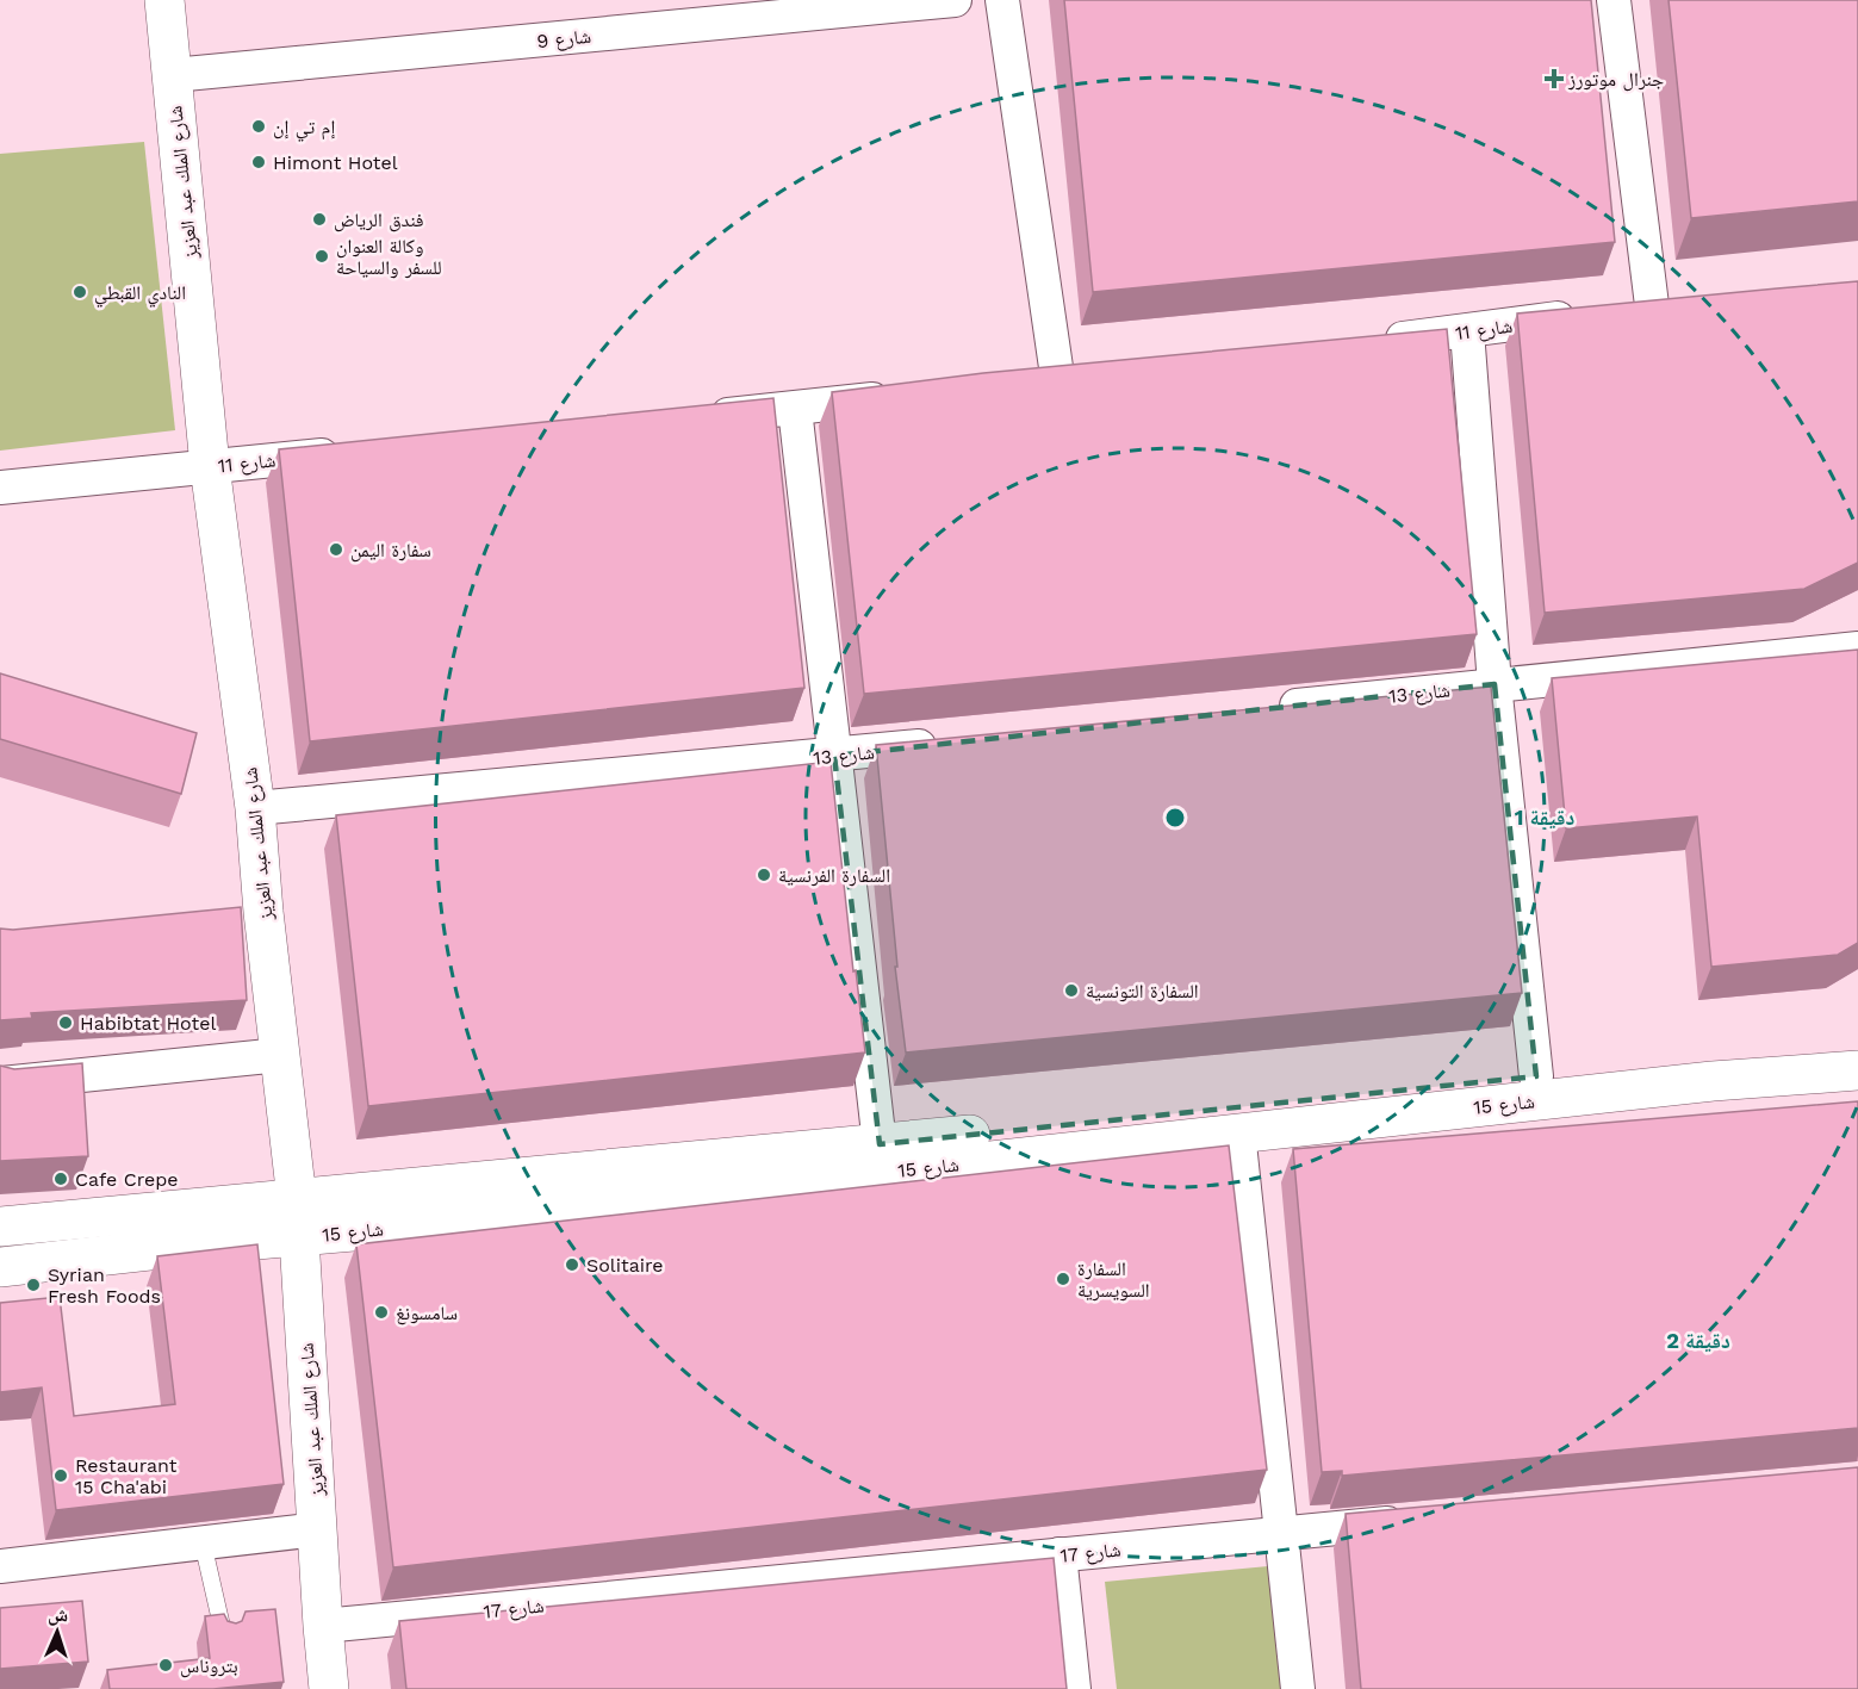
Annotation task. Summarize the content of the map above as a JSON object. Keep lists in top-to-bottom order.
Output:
{
  "streets": {
    "street": [
      "شارع 9",
      "شارع الملك عبد العزيز",
      "شارع 11",
      "شارع 13",
      "شارع 15",
      "شارع 17"
    ]
  },
  "crossings": [
    ["شارع 9", "شارع الملك عبد العزيز"],
    ["شارع الملك عبد العزيز", "شارع 11"],
    ["شارع الملك عبد العزيز", "شارع 13"],
    ["شارع الملك عبد العزيز", "شارع 15"],
    ["شارع الملك عبد العزيز", "شارع 17"]
  ],
  "places": {
    "health": ["جنرال موتورز"],
    "other": [
      "إم تي إن",
      "Himont Hotel",
      "فندق الرياض",
      "وكالة العنوان للسفر والسياحة",
      "النادي القبطي",
      "سفارة اليمن",
      "السفارة الفرنسية",
      "السفارة التونسية",
      "Habibtat Hotel",
      "Cafe Crepe",
      "Solitaire",
      "السفارة السويسرية",
      "Syrian Fresh Foods",
      "سامسونغ",
      "Restaurant 15 Cha'abi",
      "بتروناس"
    ]
  },
  "north": "top",
  "rings": ["1 دقيقة", "2 دقيقة"]
}
